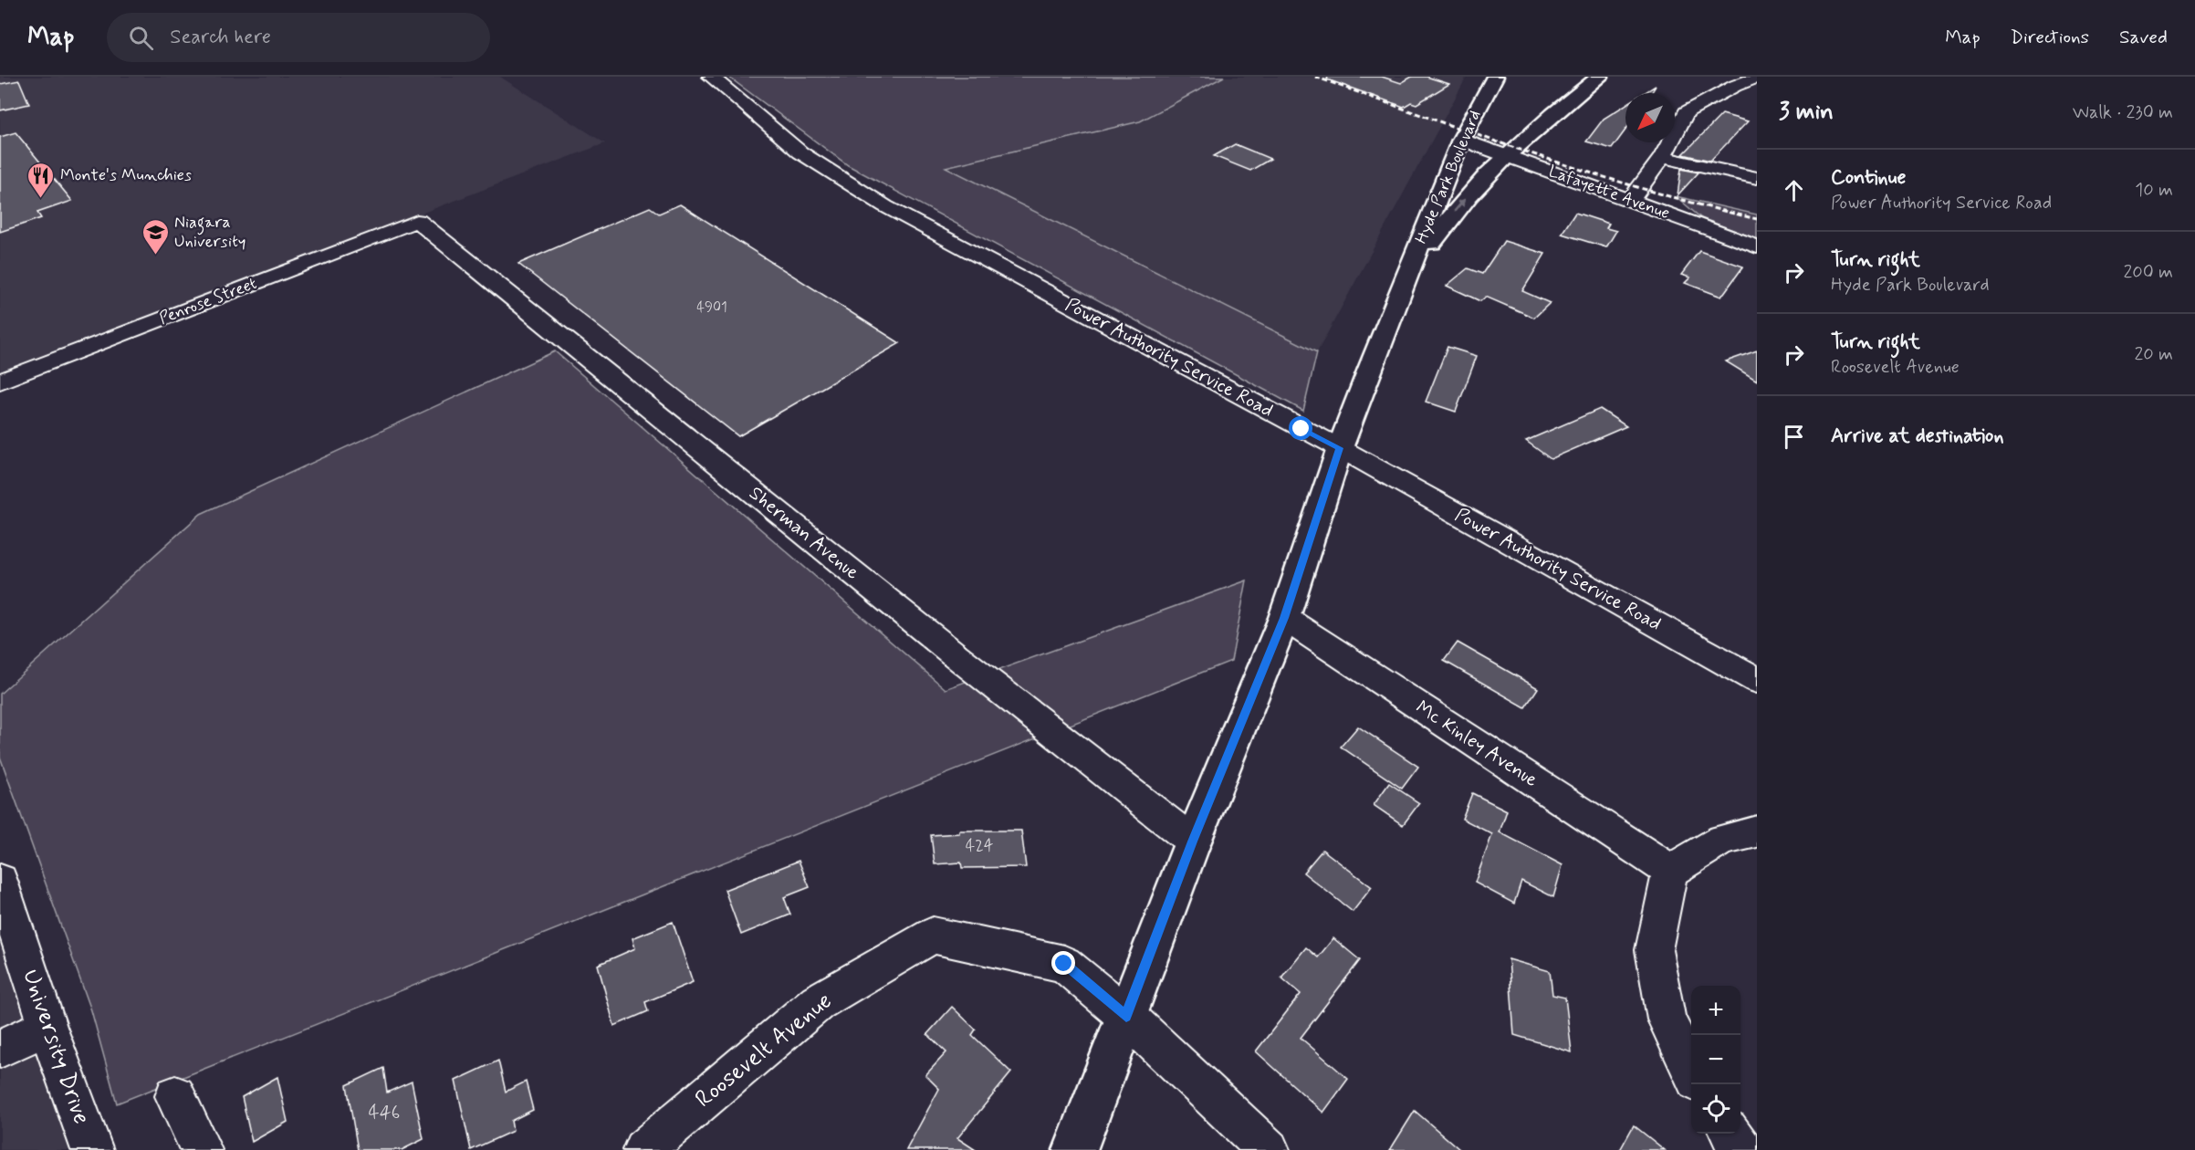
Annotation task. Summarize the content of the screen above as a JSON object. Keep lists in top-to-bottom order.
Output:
{
  "streets": {
    "main road": ["Hyde Park Boulevard"],
    "street": [
      "Lafayette Avenue",
      "Penrose Street",
      "Power Authority Service Road",
      "Sherman Avenue",
      "Mc Kinley Avenue",
      "University Drive",
      "Roosevelt Avenue"
    ]
  },
  "crossings": [
    ["Hyde Park Boulevard", "Lafayette Avenue"],
    ["Hyde Park Boulevard", "Power Authority Service Road"],
    ["Hyde Park Boulevard", "Sherman Avenue"],
    ["Hyde Park Boulevard", "Mc Kinley Avenue"],
    ["Hyde Park Boulevard", "Roosevelt Avenue"],
    ["Penrose Street", "Sherman Avenue"]
  ],
  "places": {
    "restaurant": ["Monte's Munchies"],
    "school or university": ["Niagara University"]
  },
  "house_numbers": ["4901", "424", "446"],
  "north": "bottom left",
  "page": {
    "header": "Map",
    "search": "Search here",
    "nav": ["Map", "Directions", "Saved"],
    "heading": ["3 min", "Walk · 230 m"],
    "list": [
      ["Continue", "Power Authority Service Road", "10 m"],
      ["Turn right", "Hyde Park Boulevard", "200 m"],
      ["Turn right", "Roosevelt Avenue", "20 m"],
      "Arrive at destination"
    ],
    "map_buttons": ["+", "−"]
  }
}
